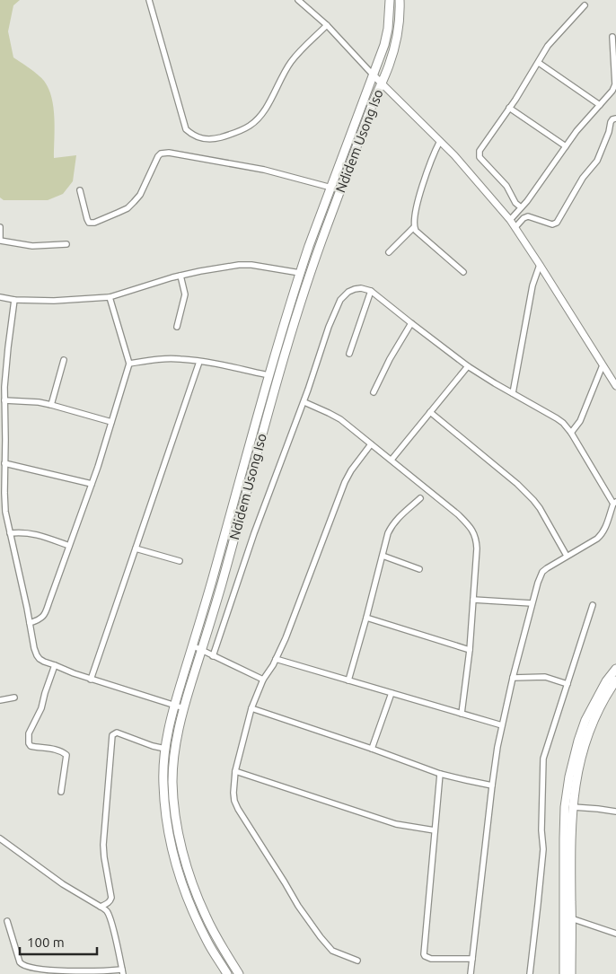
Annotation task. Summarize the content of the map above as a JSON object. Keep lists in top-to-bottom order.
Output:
{
  "streets": {
    "highway": ["Ndidem Usong Iso"]
  },
  "scale_bar": "100 m"
}
